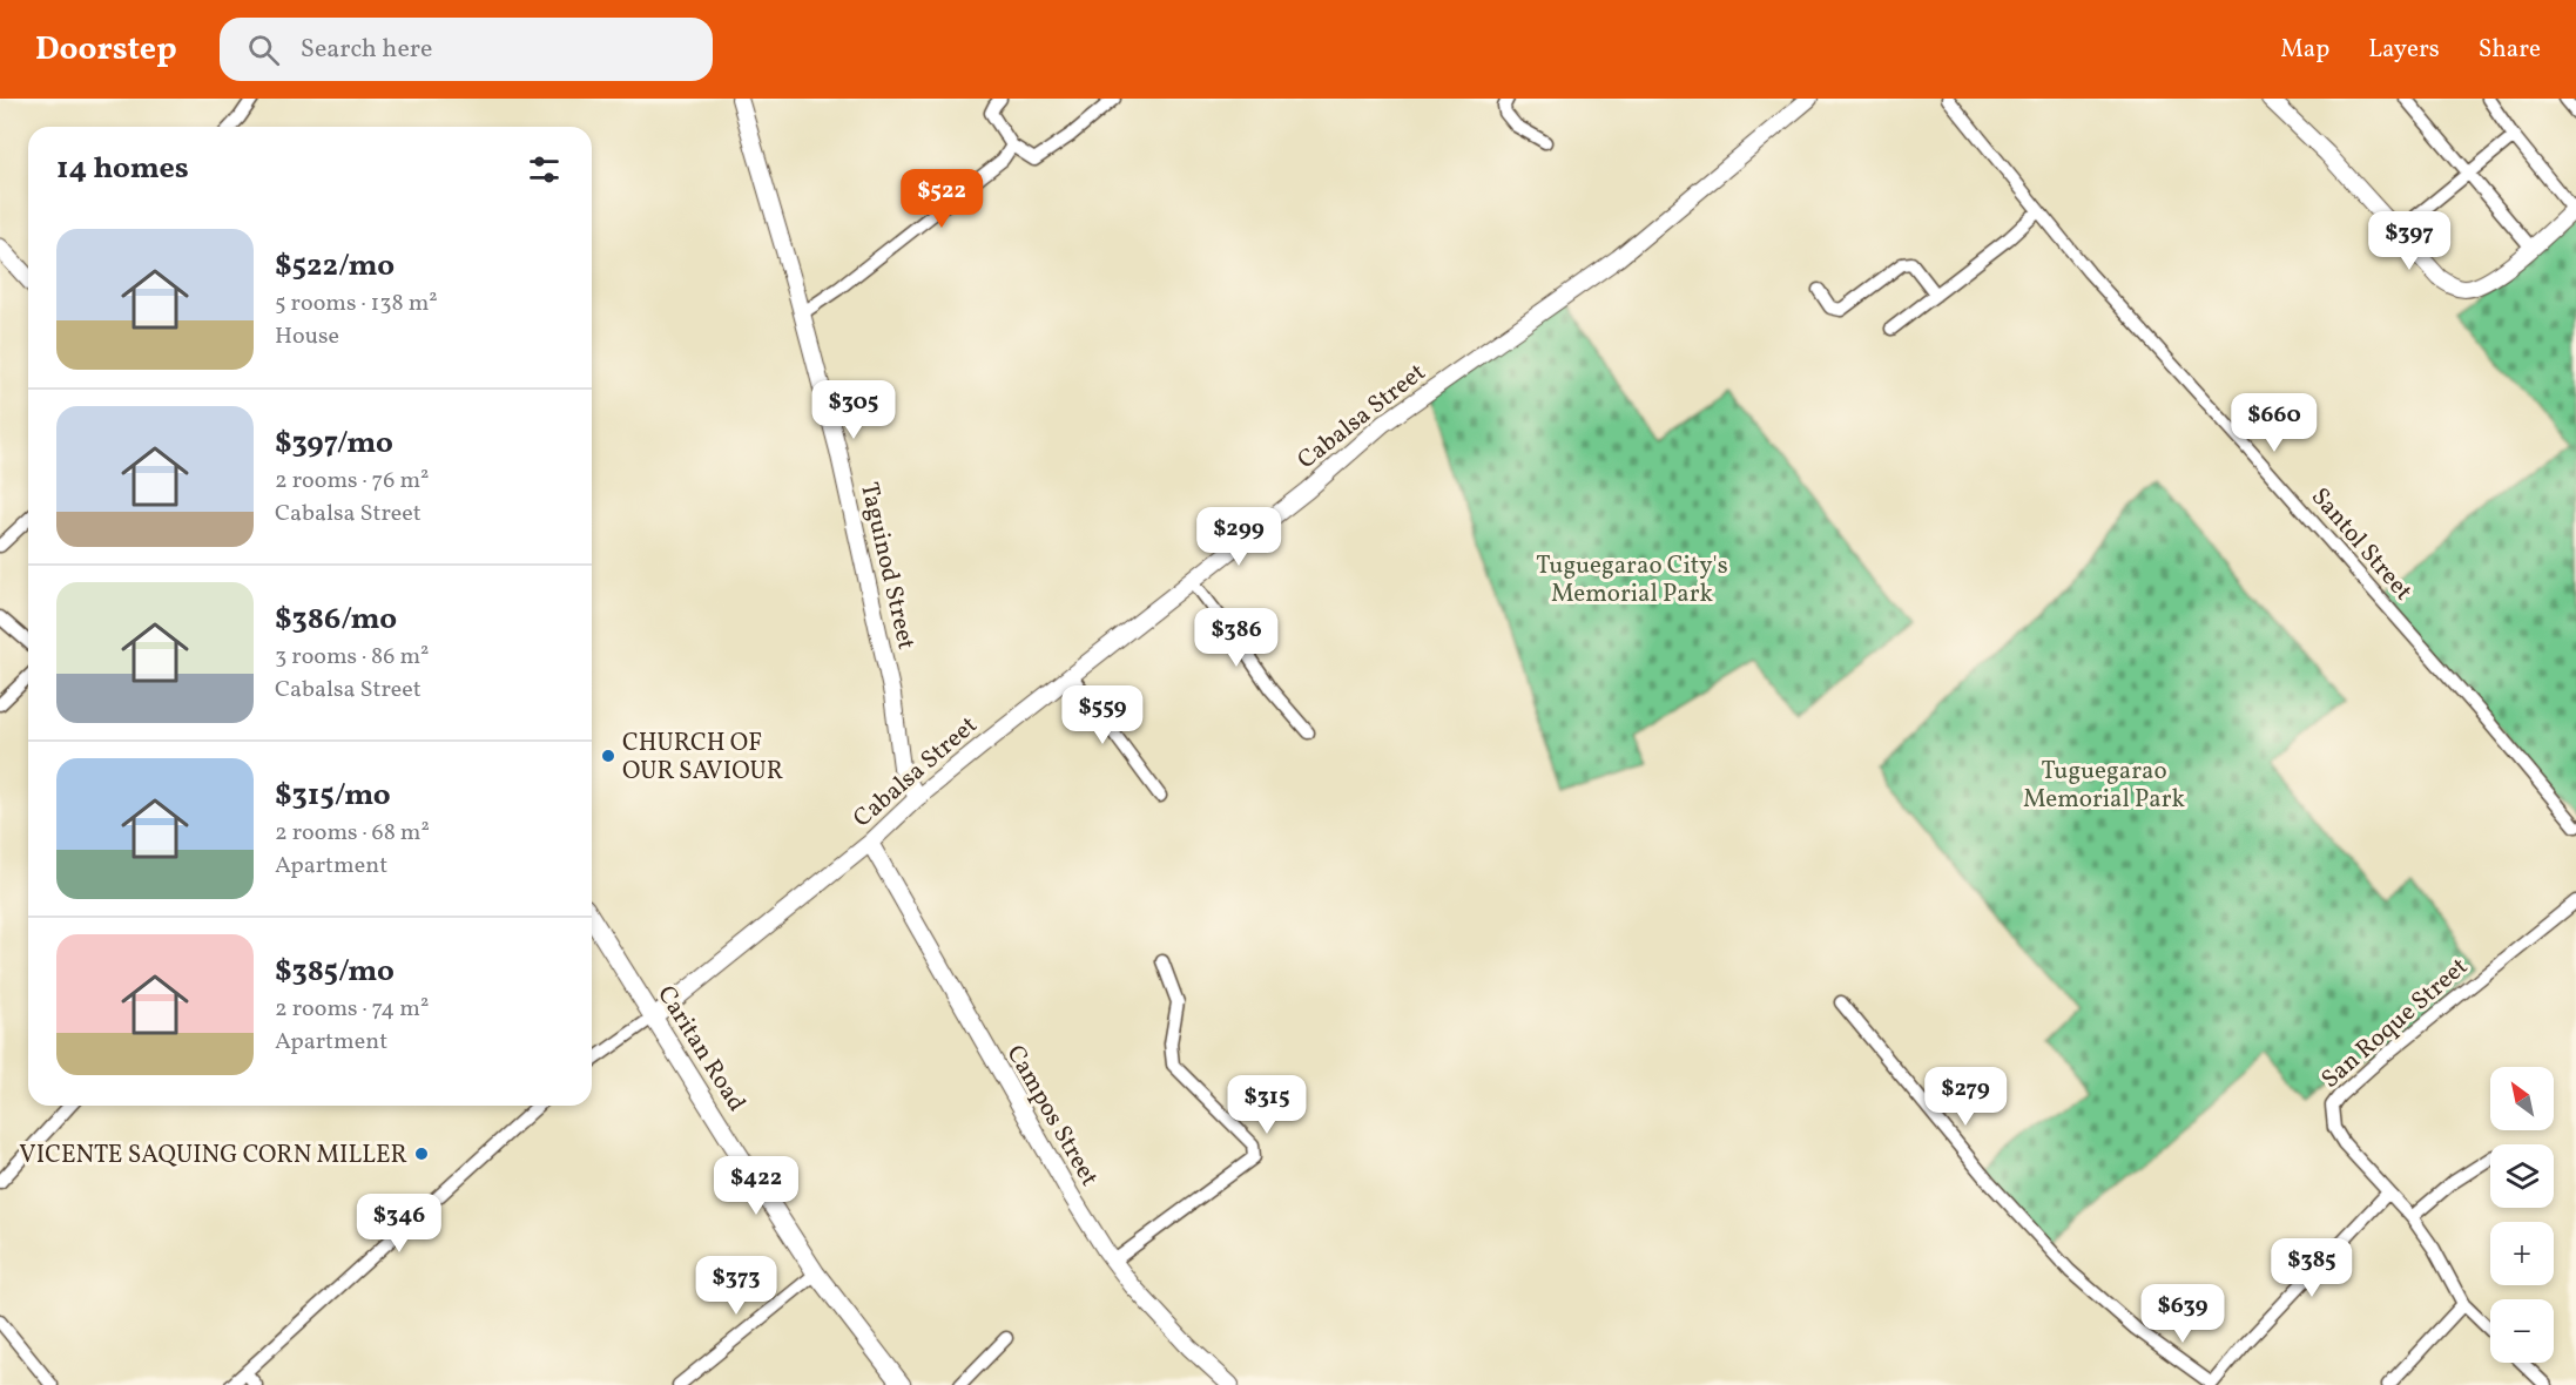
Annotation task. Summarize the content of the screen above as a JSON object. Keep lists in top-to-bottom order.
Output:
{
  "streets": {
    "main road": ["Caritan Road"],
    "street": [
      "Cabalsa Street",
      "Santol Street",
      "Taguinod Street",
      "San Roque Street",
      "Campos Street"
    ]
  },
  "crossings": [
    ["Cabalsa Street", "Taguinod Street"],
    ["Cabalsa Street", "Caritan Road"],
    ["Cabalsa Street", "Campos Street"]
  ],
  "parks": ["Tuguegarao City's Memorial Park", "Tuguegarao Memorial Park"],
  "places": ["CHURCH OF OUR SAVIOUR", "VICENTE SAQUING CORN MILLER"],
  "north": "top left",
  "page": {
    "header": "Doorstep",
    "search": "Search here",
    "nav": ["Map", "Layers", "Share"],
    "heading": "14 homes",
    "price": [
      "$522",
      "$397",
      "$305",
      "$660",
      "$299",
      "$386",
      "$559",
      "$279",
      "$315",
      "$422",
      "$346",
      "$385",
      "$373",
      "$639"
    ],
    "list": [
      {
        "name": "$522/mo",
        "note": "5 rooms · 138 m² · House"
      },
      {
        "name": "$397/mo",
        "note": "2 rooms · 76 m² · Cabalsa Street"
      },
      {
        "name": "$386/mo",
        "note": "3 rooms · 86 m² · Cabalsa Street"
      },
      {
        "name": "$315/mo",
        "note": "2 rooms · 68 m² · Apartment"
      },
      {
        "name": "$385/mo",
        "note": "2 rooms · 74 m² · Apartment"
      }
    ],
    "map_buttons": ["+", "−"]
  }
}
